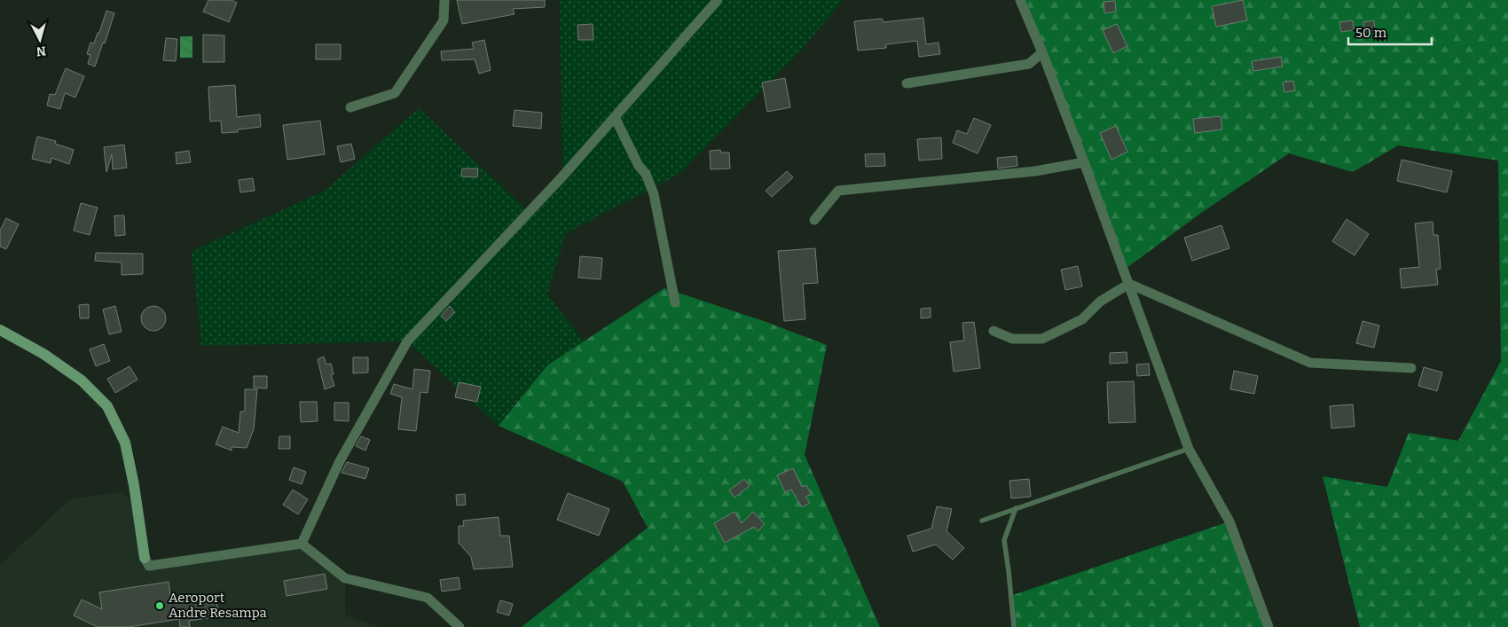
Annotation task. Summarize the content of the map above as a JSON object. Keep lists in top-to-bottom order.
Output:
{
  "places": ["Aeroport Andre Resampa"],
  "scale_bar": "50 m",
  "north": "bottom"
}
